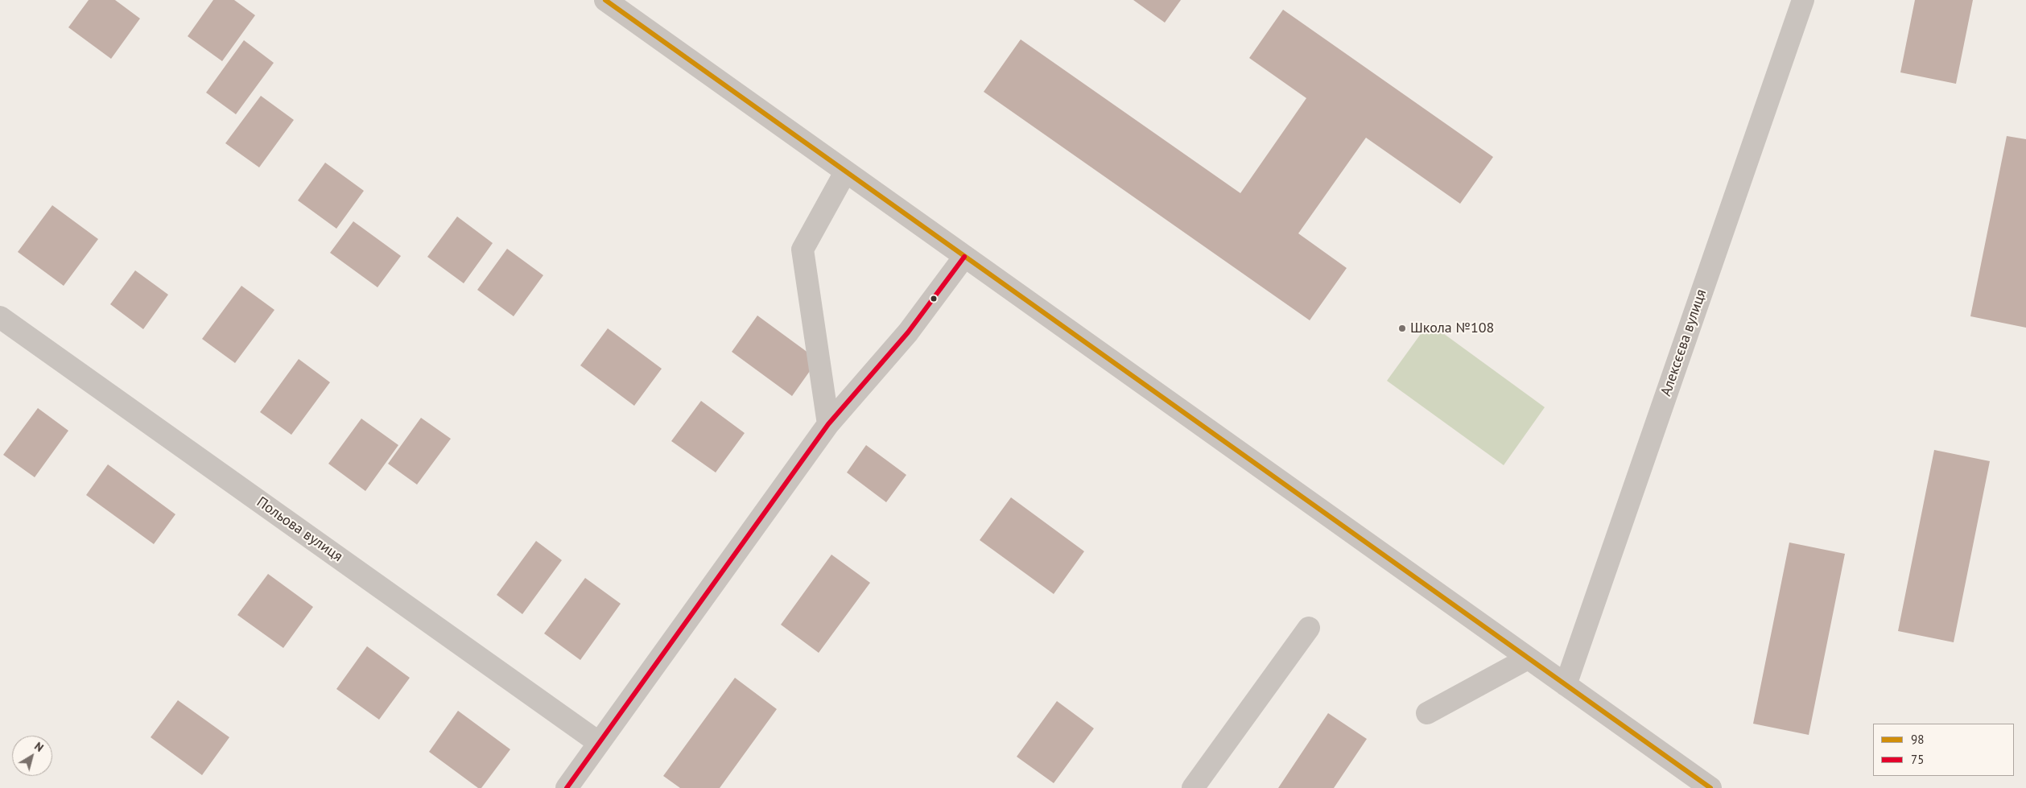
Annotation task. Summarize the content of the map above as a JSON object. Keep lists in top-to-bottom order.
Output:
{
  "streets": {
    "street": ["Алексєєва вулиця", "Польова вулиця"]
  },
  "places": ["Школа №108"],
  "lines": ["transit line 98", "transit line 75"],
  "legend": ["98", "75"],
  "north": "top right"
}
